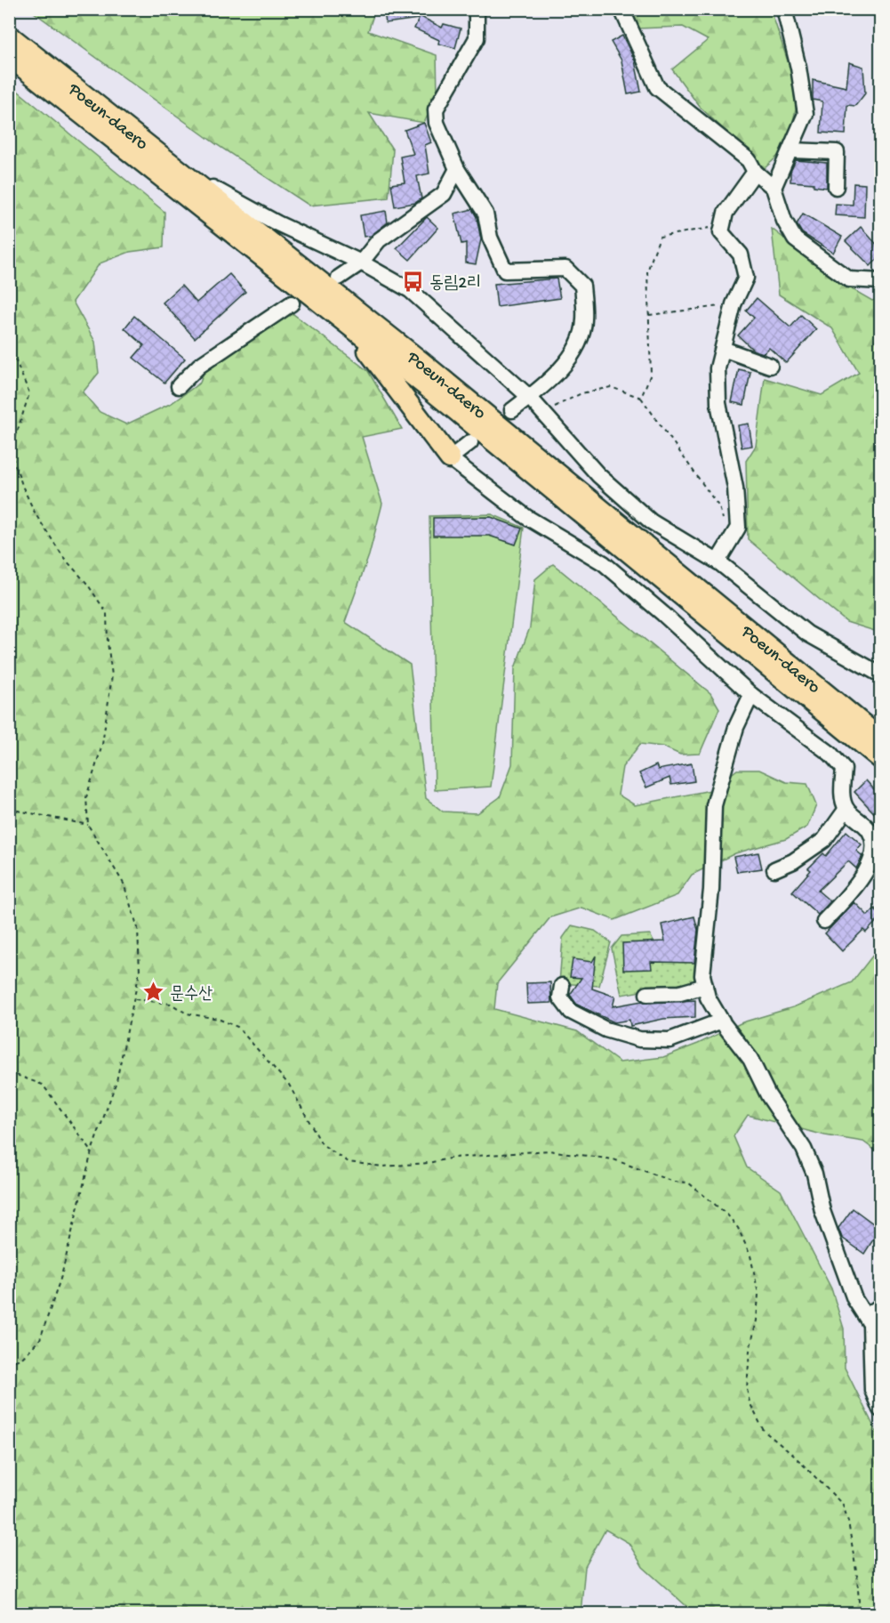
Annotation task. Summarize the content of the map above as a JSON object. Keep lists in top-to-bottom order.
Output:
{
  "streets": {
    "highway": ["Poeun-daero"]
  },
  "places": {
    "bus stop": ["동림2리"],
    "place": ["문수산"]
  }
}
